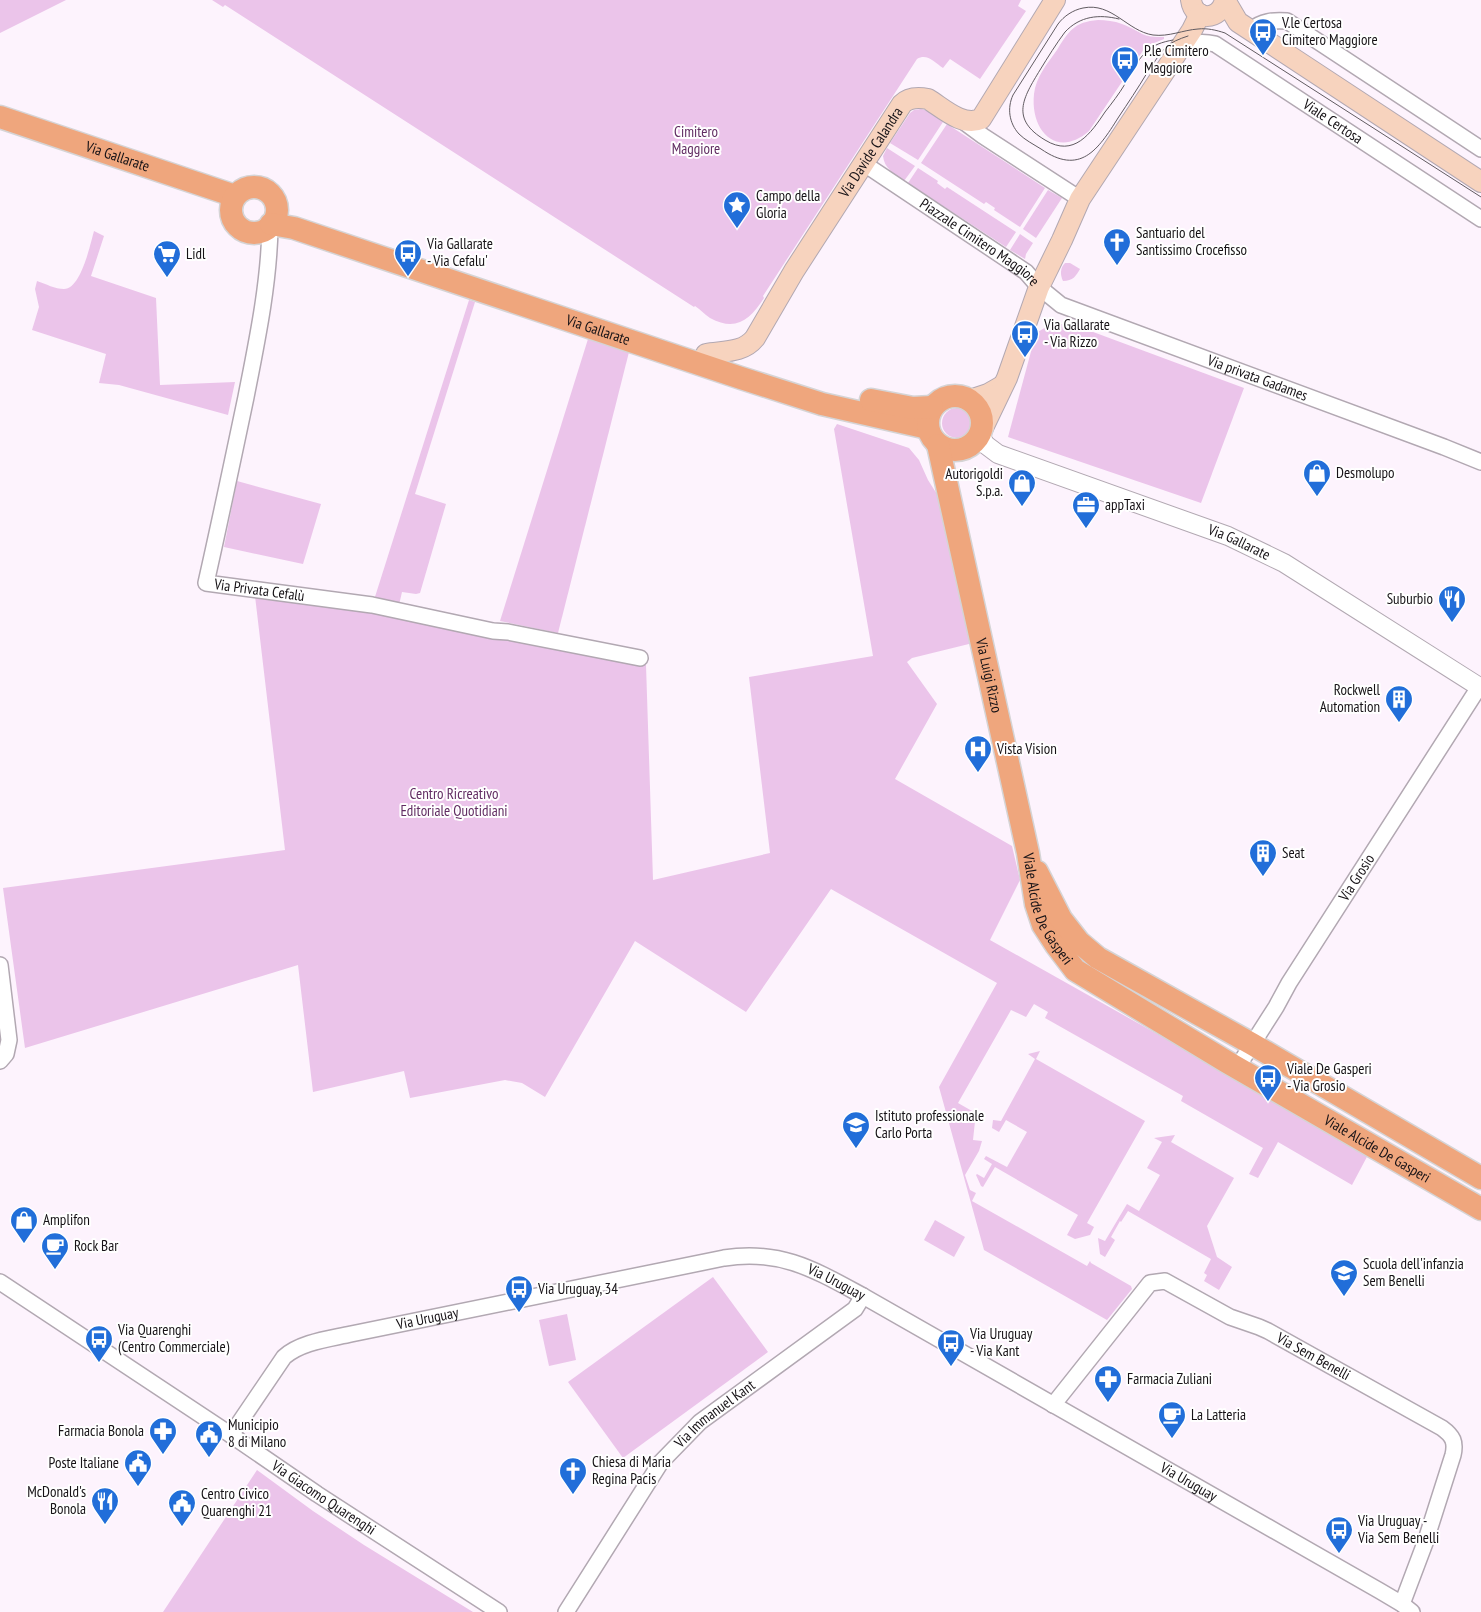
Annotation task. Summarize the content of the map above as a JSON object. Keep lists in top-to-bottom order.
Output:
{
  "streets": {
    "main road": [
      "Viale Certosa",
      "Via Davide Calandra",
      "Via Gallarate",
      "Piazzale Cimitero Maggiore",
      "Via Luigi Rizzo",
      "Viale Alcide De Gasperi"
    ],
    "street": [
      "Via privata Gadames",
      "Via Privata Cefalù",
      "Via Grosio",
      "Via Uruguay",
      "Via Sem Benelli",
      "Via Immanuel Kant",
      "Via Giacomo Quarenghi"
    ]
  },
  "crossings": [
    ["Viale Certosa", "Piazzale Cimitero Maggiore"],
    ["Via Davide Calandra", "Via Gallarate"],
    ["Via Davide Calandra", "Piazzale Cimitero Maggiore"],
    ["Via Gallarate", "Via Privata Cefalù"],
    ["Via Gallarate", "Via Luigi Rizzo"],
    ["Via Gallarate", "Via Grosio"],
    ["Piazzale Cimitero Maggiore", "Via privata Gadames"],
    ["Via Luigi Rizzo", "Viale Alcide De Gasperi"],
    ["Via Grosio", "Viale Alcide De Gasperi"],
    ["Via Uruguay", "Via Sem Benelli"],
    ["Via Uruguay", "Via Immanuel Kant"],
    ["Via Uruguay", "Via Giacomo Quarenghi"]
  ],
  "parks": ["Cimitero Maggiore", "Centro Ricreativo Editoriale Quotidiani"],
  "places": {
    "bus stop": [
      "V.le Certosa Cimitero Maggiore",
      "P.le Cimitero Maggiore",
      "Via Gallarate - Via Cefalu'",
      "Via Gallarate - Via Rizzo",
      "Viale De Gasperi - Via Grosio",
      "Via Uruguay, 34",
      "Via Quarenghi (Centro Commerciale)",
      "Via Uruguay - Via Kant",
      "Via Uruguay - Via Sem Benelli"
    ],
    "place": ["Campo della Gloria"],
    "church": ["Santuario del Santissimo Crocefisso", "Chiesa di Maria Regina Pacis"],
    "supermarket": ["Lidl"],
    "shop": ["Desmolupo", "Autorigoldi S.p.a.", "Amplifon"],
    "office": ["appTaxi"],
    "restaurant": ["Suburbio", "McDonald's Bonola"],
    "building": ["Rockwell Automation", "Seat"],
    "hospital": ["Vista Vision"],
    "school or university": ["Istituto professionale Carlo Porta", "Scuola dell'infanzia Sem Benelli"],
    "cafe": ["Rock Bar", "La Latteria"],
    "pharmacy": ["Farmacia Zuliani", "Farmacia Bonola"],
    "public building": ["Municipio 8 di Milano", "Poste Italiane", "Centro Civico Quarenghi 21"]
  }
}
